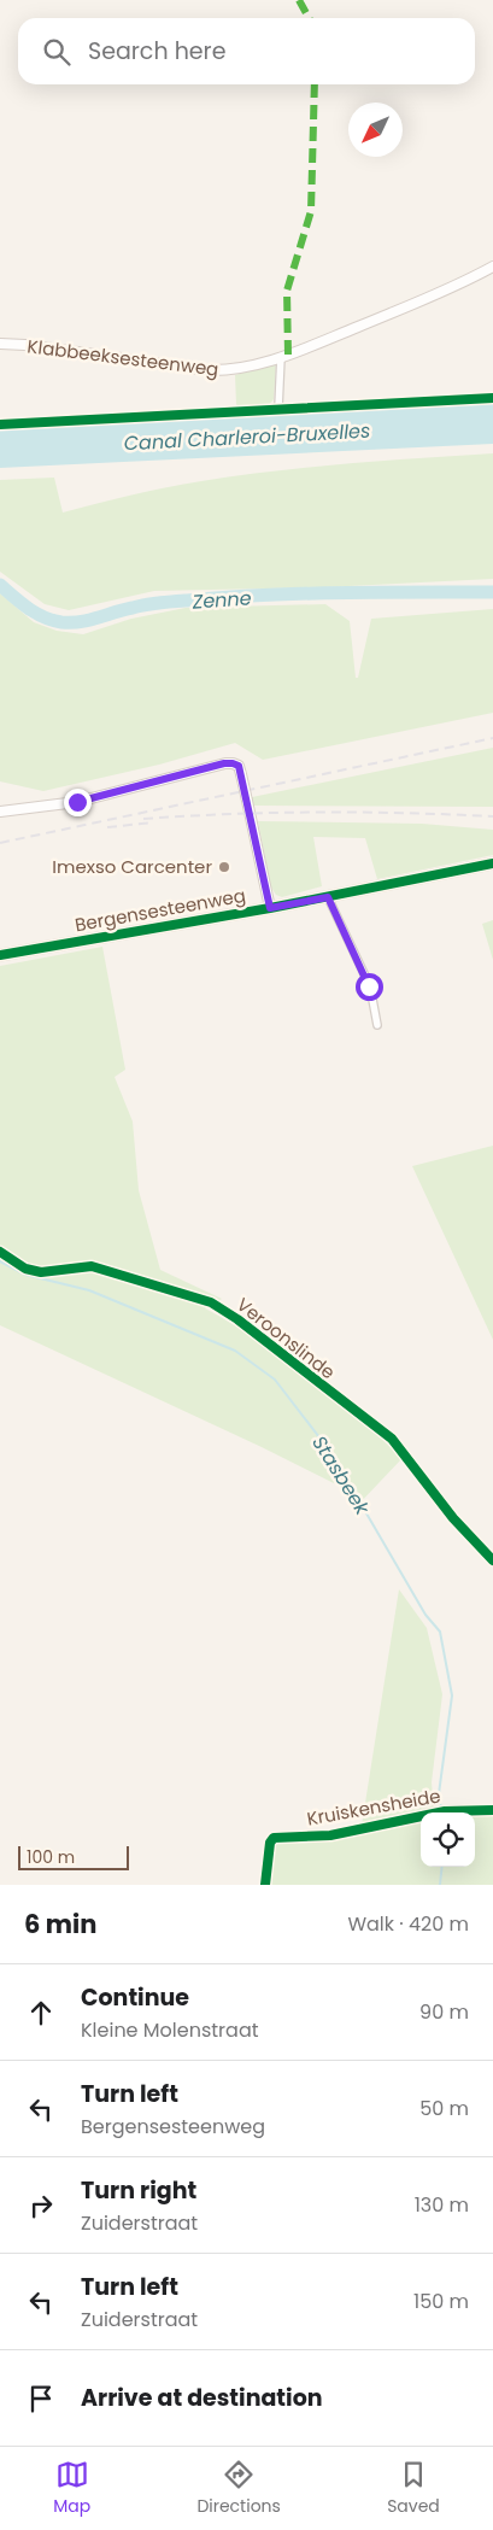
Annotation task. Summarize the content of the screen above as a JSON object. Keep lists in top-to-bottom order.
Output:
{
  "streets": {
    "main road": ["Bergensesteenweg"],
    "street": ["Klabbeeksesteenweg", "Veroonslinde", "Kruiskensheide"]
  },
  "water": ["Canal Charleroi-Bruxelles", "Zenne", "Stasbeek"],
  "places": ["Imexso Carcenter"],
  "scale_bar": "100 m",
  "north": "bottom left",
  "page": {
    "search": "Search here",
    "scale": "100 m",
    "heading": ["6 min", "Walk · 420 m"],
    "list": [
      ["Continue", "Kleine Molenstraat", "90 m"],
      ["Turn left", "Bergensesteenweg", "50 m"],
      ["Turn right", "Zuiderstraat", "130 m"],
      ["Turn left", "Zuiderstraat", "150 m"],
      "Arrive at destination"
    ],
    "nav": ["Map", "Directions", "Saved"]
  }
}
